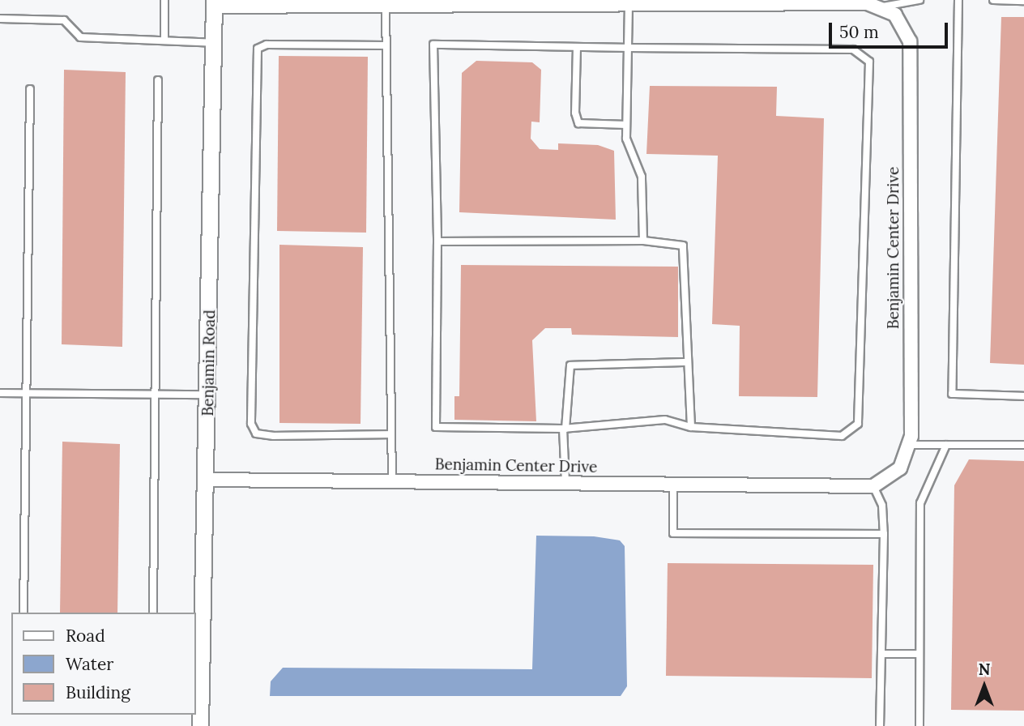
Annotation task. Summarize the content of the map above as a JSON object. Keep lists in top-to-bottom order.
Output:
{
  "streets": {
    "street": ["Benjamin Center Drive", "Benjamin Road"]
  },
  "crossings": [
    ["Benjamin Center Drive", "Benjamin Road"]
  ],
  "legend": ["Road", "Water", "Building"],
  "scale_bar": "50 m",
  "north": "top"
}
